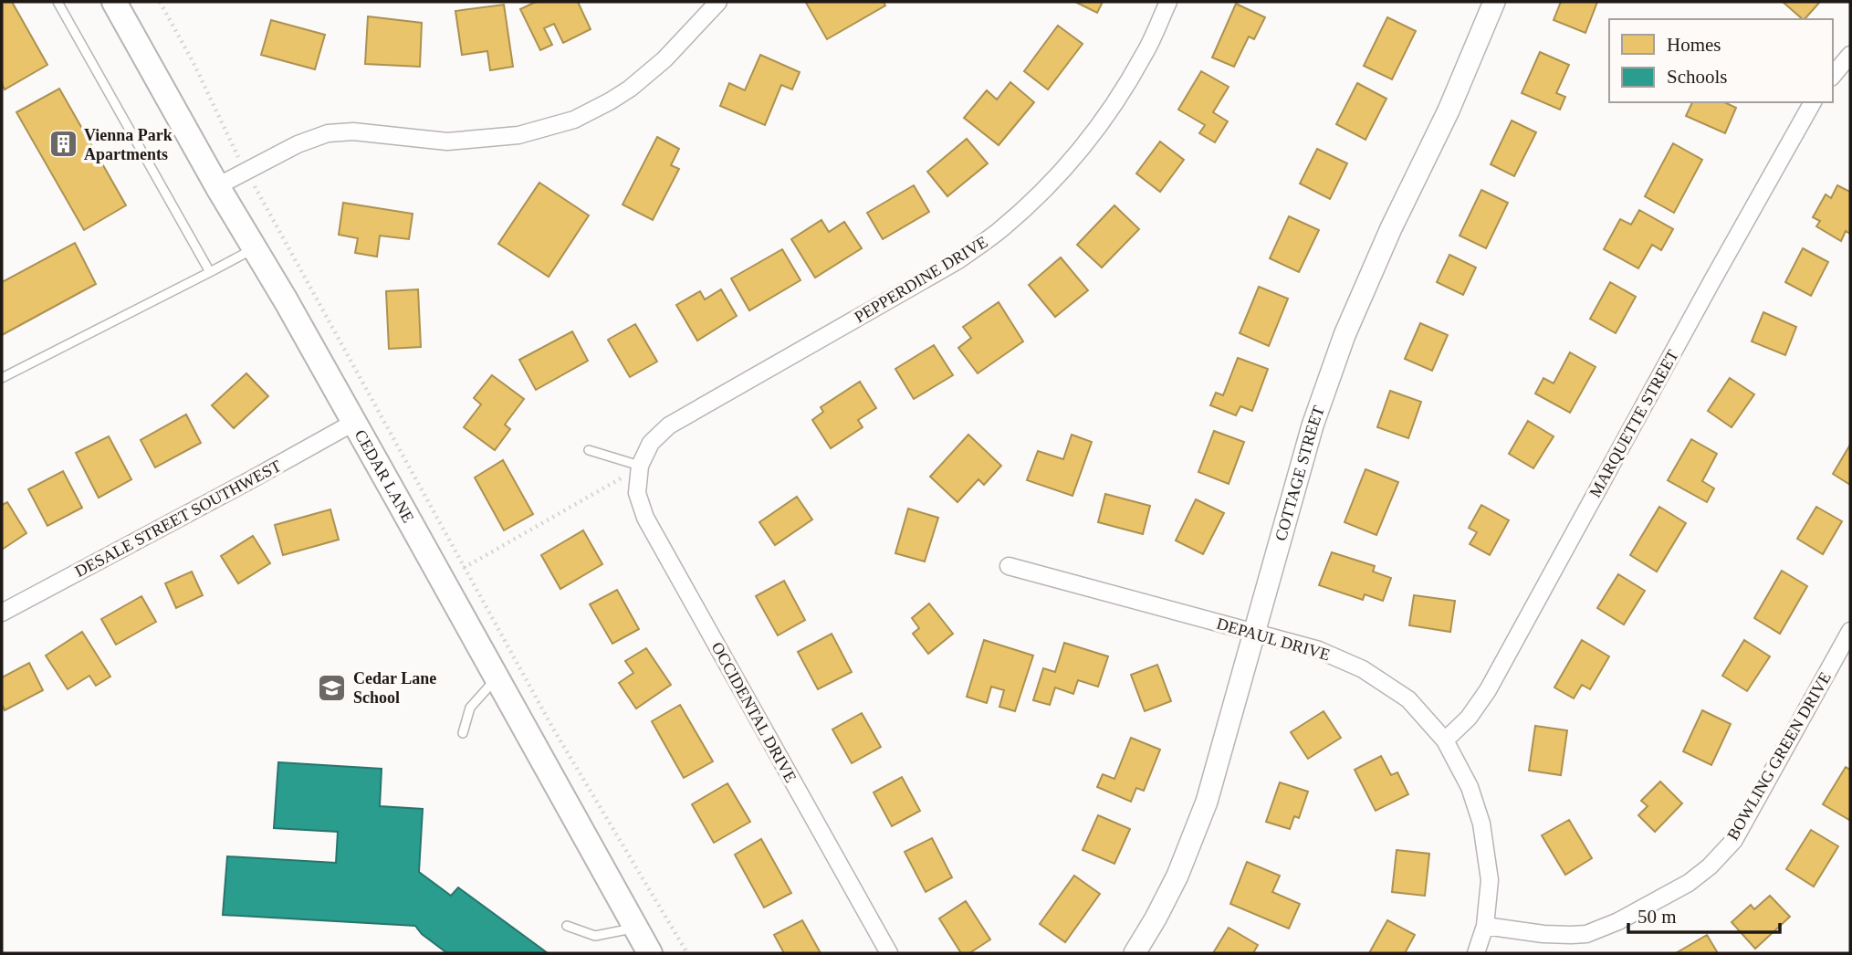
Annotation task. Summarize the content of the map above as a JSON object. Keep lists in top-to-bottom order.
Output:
{
  "streets": {
    "main road": ["CEDAR LANE"],
    "street": [
      "PEPPERDINE DRIVE",
      "MARQUETTE STREET",
      "COTTAGE STREET",
      "DESALE STREET SOUTHWEST",
      "DEPAUL DRIVE",
      "OCCIDENTAL DRIVE",
      "BOWLING GREEN DRIVE"
    ]
  },
  "crossings": [
    ["PEPPERDINE DRIVE", "OCCIDENTAL DRIVE"],
    ["MARQUETTE STREET", "DEPAUL DRIVE"],
    ["COTTAGE STREET", "DEPAUL DRIVE"],
    ["CEDAR LANE", "DESALE STREET SOUTHWEST"],
    ["DEPAUL DRIVE", "BOWLING GREEN DRIVE"]
  ],
  "places": {
    "building": ["Vienna Park Apartments"],
    "school or university": ["Cedar Lane School"]
  },
  "legend": ["Homes", "Schools"],
  "scale_bar": "50 m"
}
